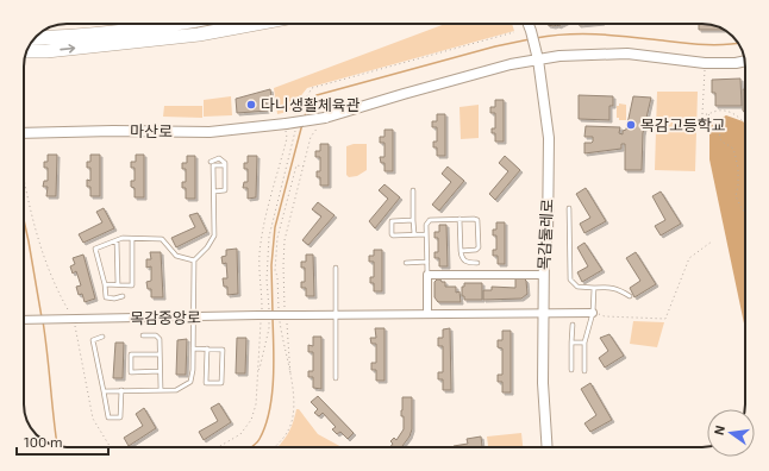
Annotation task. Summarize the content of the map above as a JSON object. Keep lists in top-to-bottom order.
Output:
{
  "streets": {
    "street": ["마산로", "목감둘레로", "목감중앙로"]
  },
  "places": ["다니생활체육관", "목감고등학교"],
  "scale_bar": "100 m",
  "north": "left"
}
